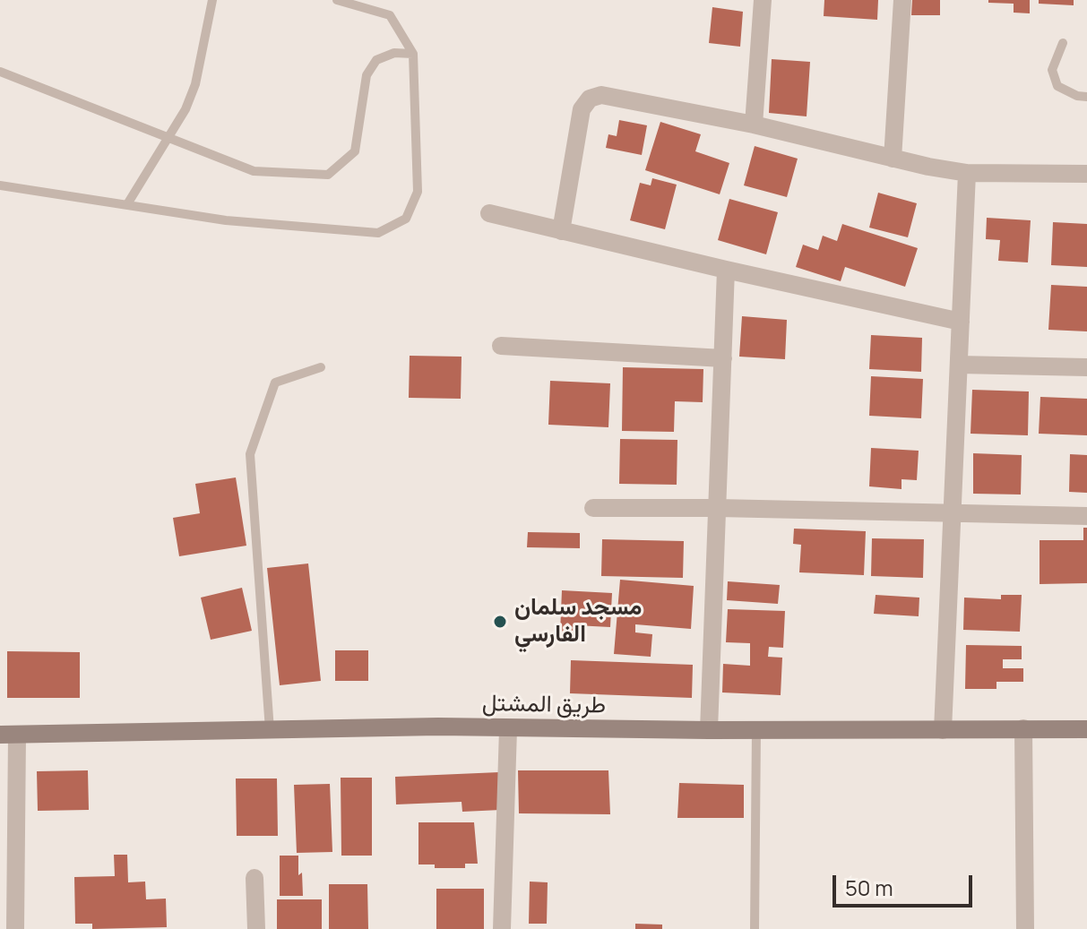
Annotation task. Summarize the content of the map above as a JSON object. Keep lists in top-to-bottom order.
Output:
{
  "streets": {
    "main road": ["طريق المشتل"]
  },
  "places": ["مسجد سلمان الفارسي"],
  "scale_bar": "50 m"
}
